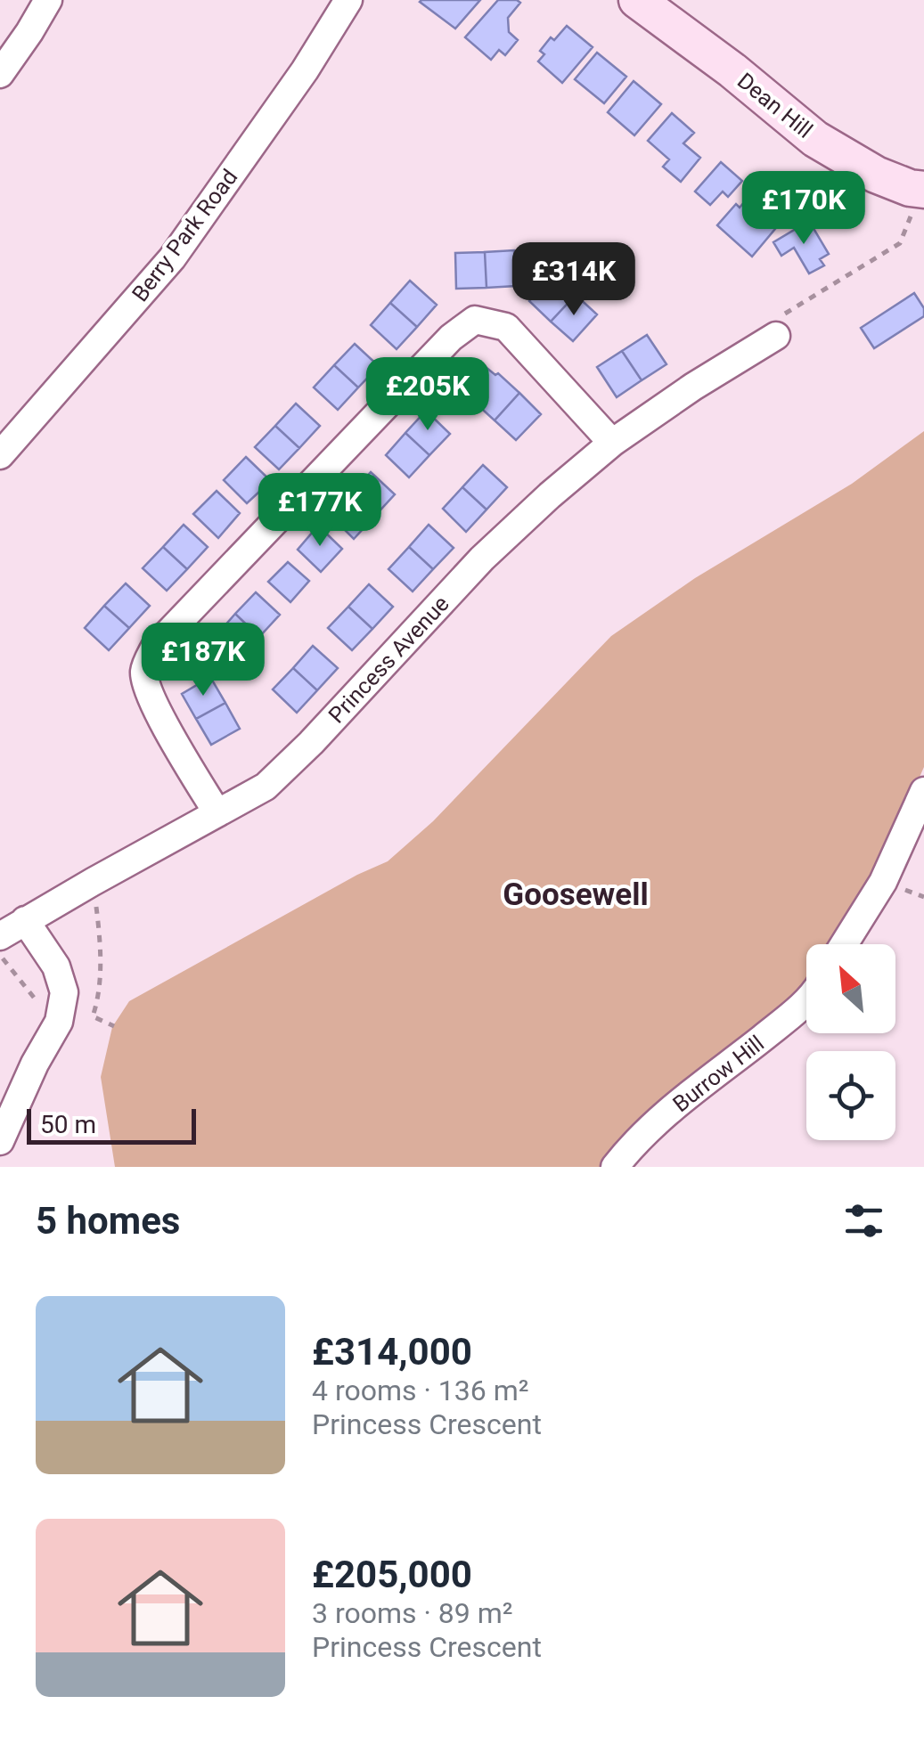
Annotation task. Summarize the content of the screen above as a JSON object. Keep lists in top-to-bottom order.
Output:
{
  "streets": {
    "street": [
      "Dean Hill",
      "Berry Park Road",
      "Princess Avenue",
      "Burrow Hill"
    ]
  },
  "districts": ["Goosewell"],
  "scale_bar": "50 m",
  "north": "top left",
  "page": {
    "price": [
      "£170K",
      "£314K",
      "£205K",
      "£177K",
      "£187K"
    ],
    "scale": "50 m",
    "heading": "5 homes",
    "list": [
      {
        "name": "£314,000",
        "note": "4 rooms · 136 m² · Princess Crescent"
      },
      {
        "name": "£205,000",
        "note": "3 rooms · 89 m² · Princess Crescent"
      }
    ]
  }
}
